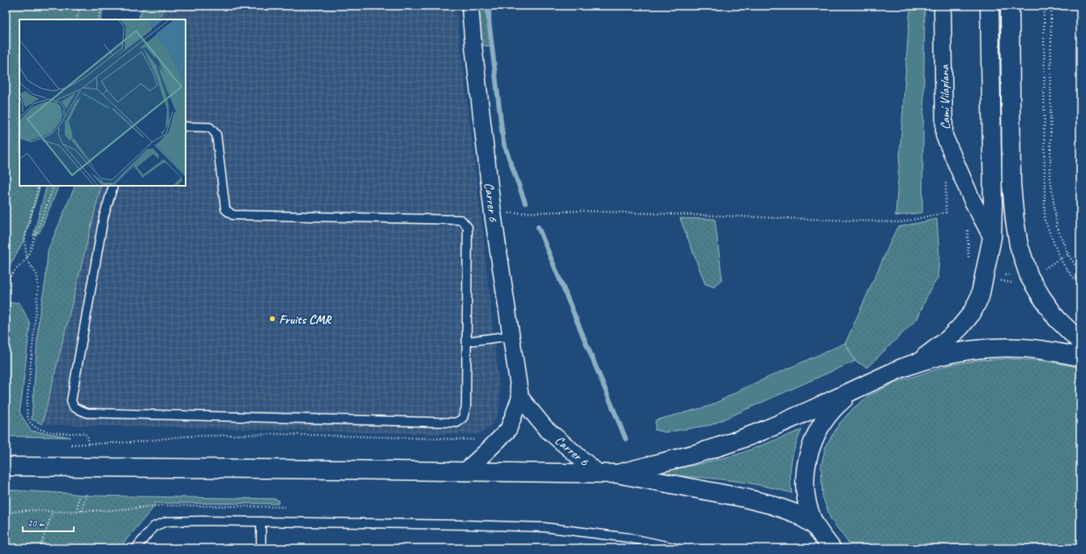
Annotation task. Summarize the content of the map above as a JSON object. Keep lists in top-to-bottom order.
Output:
{
  "streets": {
    "street": ["Camí Vilaplana", "Carrer 6"]
  },
  "places": ["Fruits CMR"],
  "scale_bar": "20 m"
}
